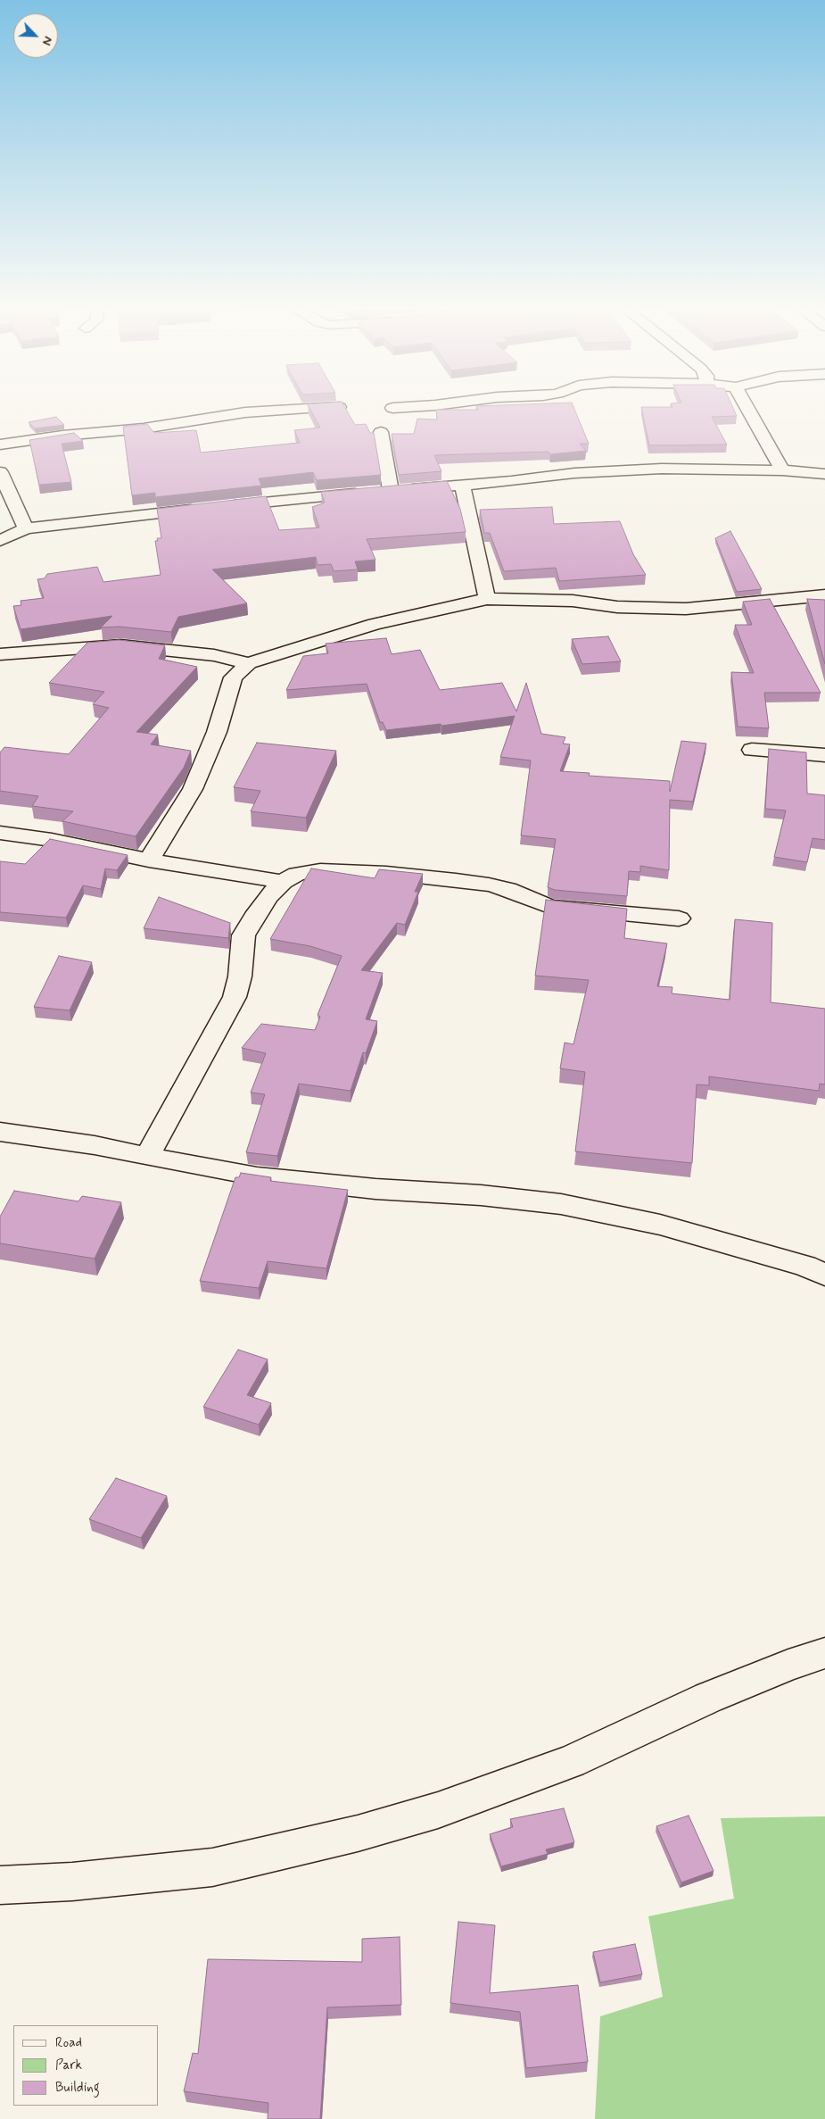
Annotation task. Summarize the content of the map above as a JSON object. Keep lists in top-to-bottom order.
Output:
{
  "legend": ["Road", "Park", "Building"],
  "north": "bottom right"
}
